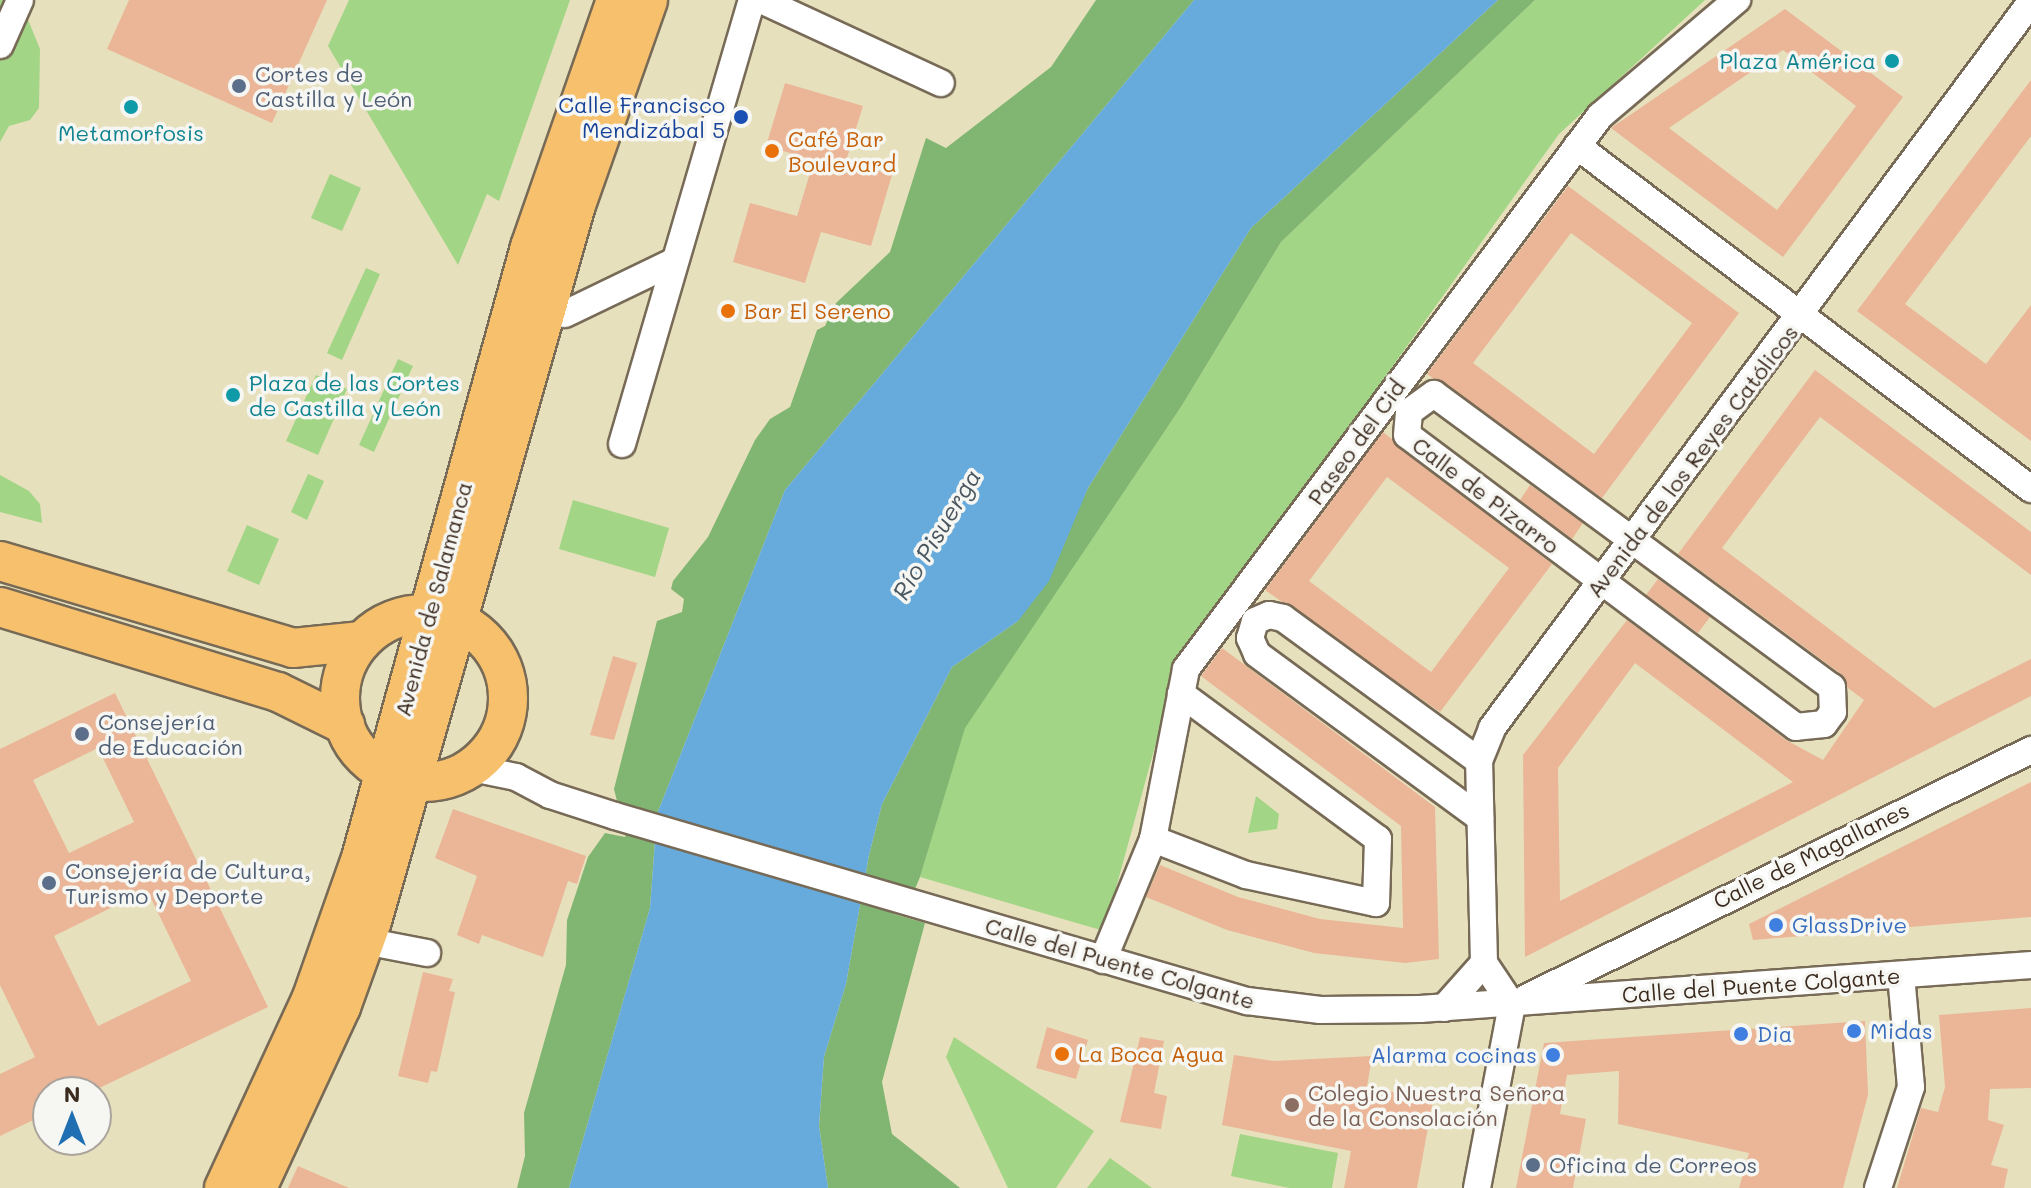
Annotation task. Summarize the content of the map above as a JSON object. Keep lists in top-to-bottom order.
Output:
{
  "streets": {
    "highway": ["Avenida de Salamanca"],
    "street": [
      "Paseo del Cid",
      "Avenida de los Reyes Católicos",
      "Calle de Pizarro",
      "Calle de Magallanes",
      "Calle del Puente Colgante"
    ]
  },
  "crossings": [
    ["Paseo del Cid", "Calle del Puente Colgante"],
    ["Avenida de los Reyes Católicos", "Calle de Pizarro"],
    ["Calle de Magallanes", "Calle del Puente Colgante"]
  ],
  "water": ["Río Pisuerga"],
  "places": [
    "Plaza América",
    "Cortes de Castilla y León",
    "Metamorfosis",
    "Calle Francisco Mendizábal 5",
    "Café Bar Boulevard",
    "Bar El Sereno",
    "Plaza de las Cortes de Castilla y León",
    "Consejería de Educación",
    "Consejería de Cultura, Turismo y Deporte",
    "GlassDrive",
    "Midas",
    "Dia",
    "La Boca Agua",
    "Alarma cocinas",
    "Colegio Nuestra Señora de la Consolación",
    "Oficina de Correos"
  ],
  "north": "top"
}
